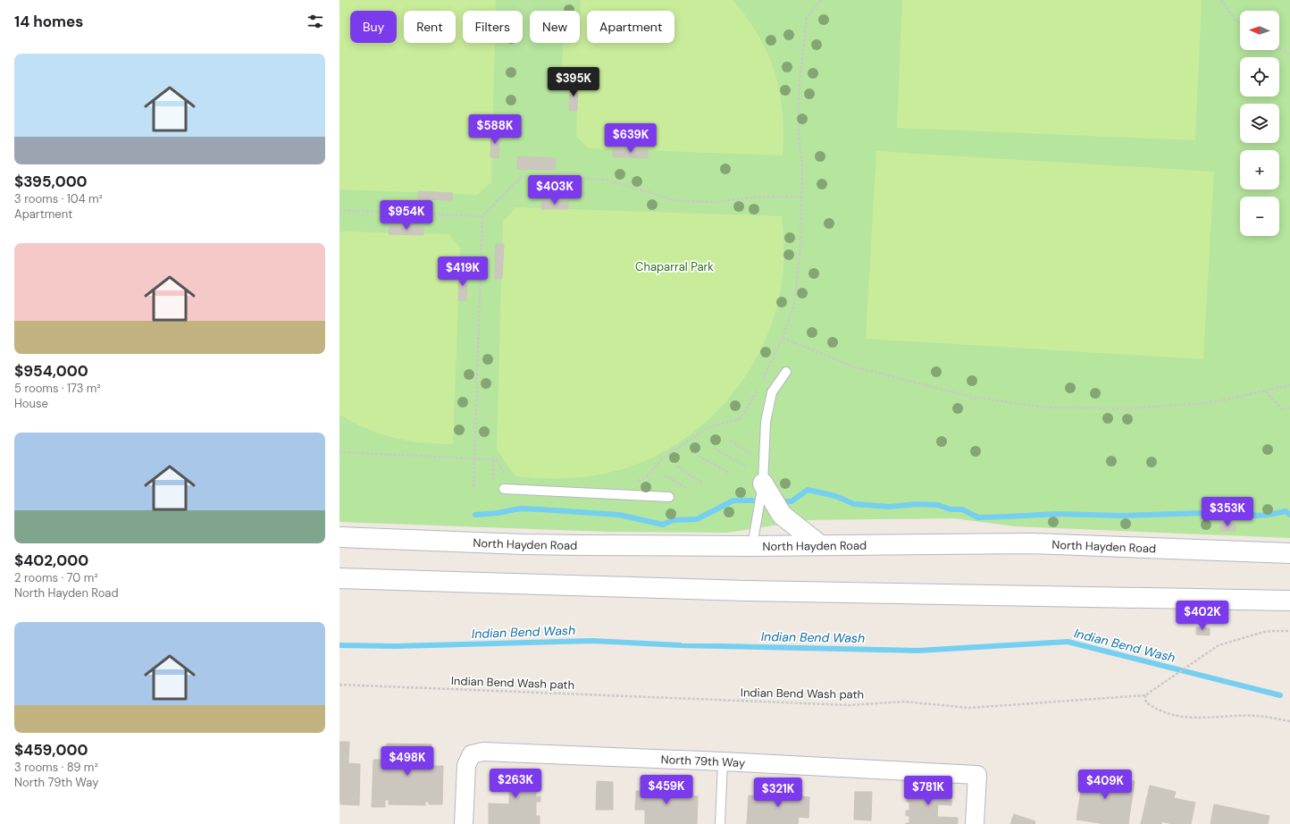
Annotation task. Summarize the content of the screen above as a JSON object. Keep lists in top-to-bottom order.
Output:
{
  "streets": {
    "main road": ["North Hayden Road"],
    "street": ["North 79th Way"],
    "path": ["Indian Bend Wash path"]
  },
  "water": ["Indian Bend Wash"],
  "parks": ["Chaparral Park"],
  "north": "left",
  "page": {
    "heading": "14 homes",
    "map_buttons": ["+", "−"],
    "chip": [
      "Buy",
      "Rent",
      "Filters",
      "New",
      "Apartment"
    ],
    "list": [
      {
        "name": "$395,000",
        "note": "3 rooms · 104 m² · Apartment"
      },
      {
        "name": "$954,000",
        "note": "5 rooms · 173 m² · House"
      },
      {
        "name": "$402,000",
        "note": "2 rooms · 70 m² · North Hayden Road"
      },
      {
        "name": "$459,000",
        "note": "3 rooms · 89 m² · North 79th Way"
      }
    ],
    "price": [
      "$395K",
      "$588K",
      "$639K",
      "$403K",
      "$954K",
      "$419K",
      "$353K",
      "$402K",
      "$498K",
      "$263K",
      "$409K",
      "$459K",
      "$781K",
      "$321K"
    ]
  }
}
